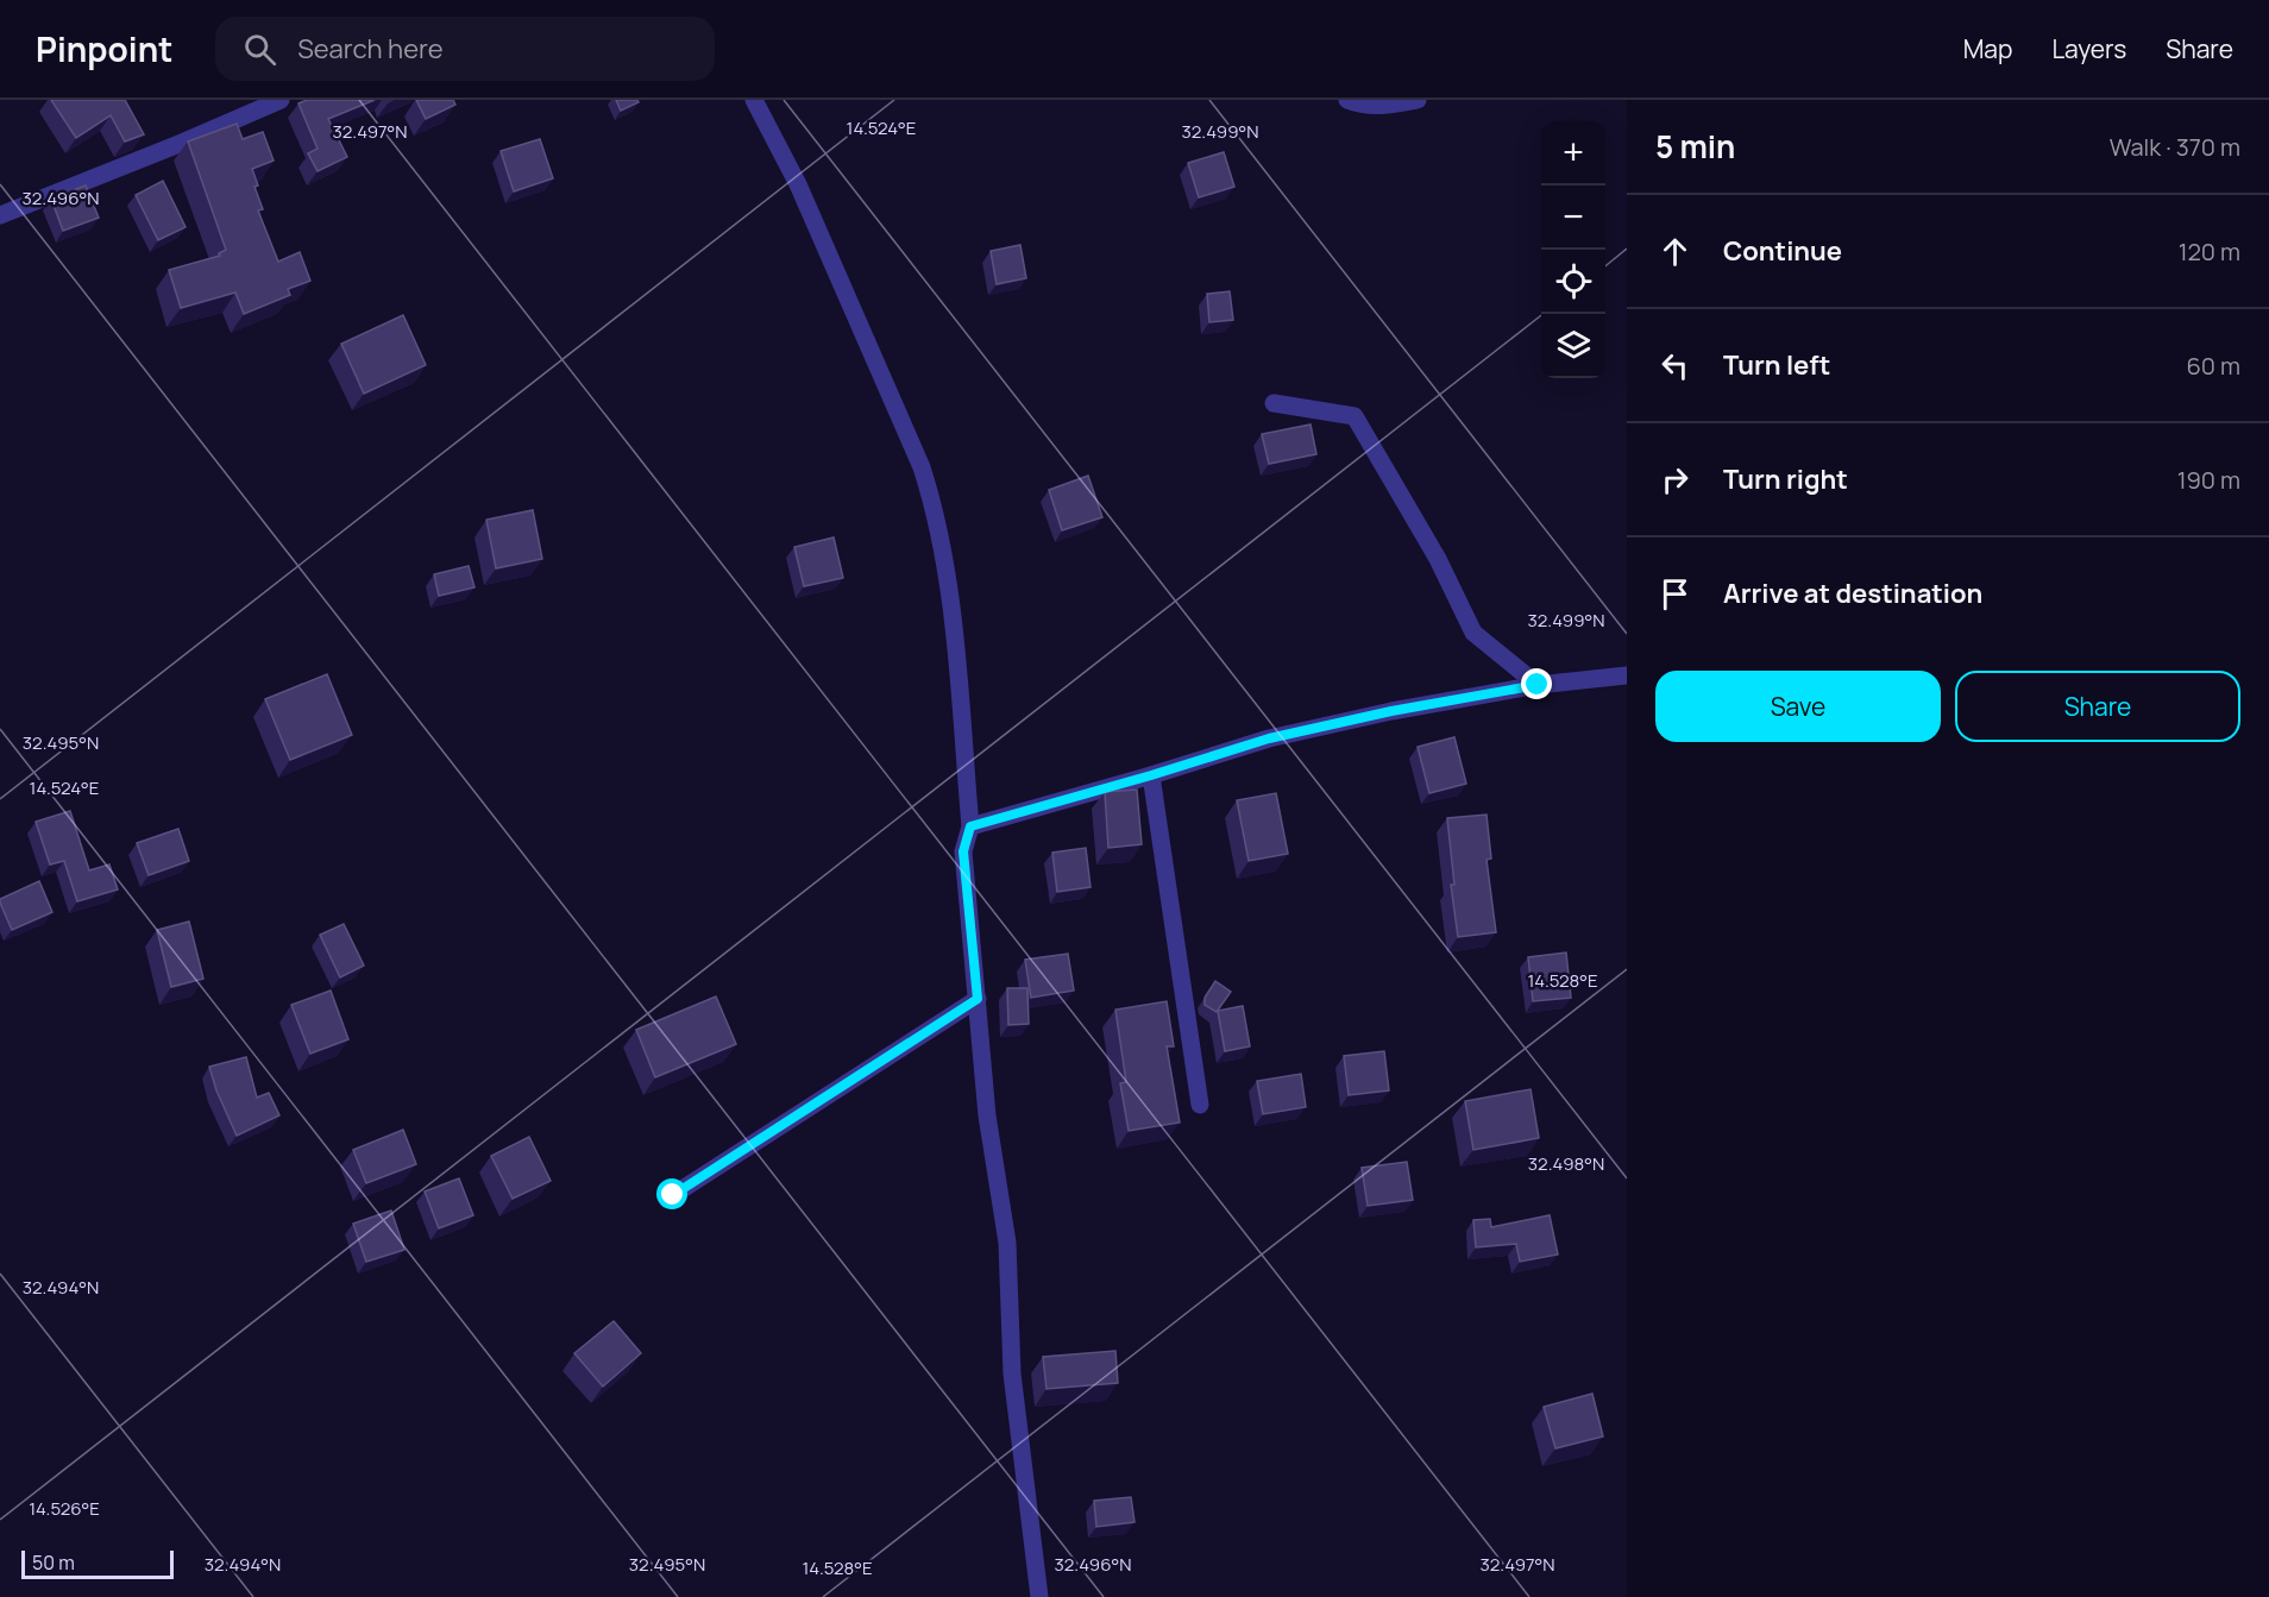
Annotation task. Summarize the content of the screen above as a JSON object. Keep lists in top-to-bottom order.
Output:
{
  "scale_bar": "50 m",
  "page": {
    "header": "Pinpoint",
    "search": "Search here",
    "nav": ["Map", "Layers", "Share"],
    "heading": ["5 min", "Walk · 370 m"],
    "map_buttons": ["+", "−"],
    "list": [
      ["Continue", "120 m"],
      ["Turn left", "60 m"],
      ["Turn right", "190 m"],
      "Arrive at destination"
    ],
    "buttons": ["Save", "Share"],
    "scale": "50 m"
  },
  "coordinates": [
    "14.524°E",
    "32.499°N",
    "32.497°N",
    "32.496°N",
    "32.495°N",
    "14.528°E",
    "32.498°N",
    "32.494°N",
    "14.526°E"
  ]
}
